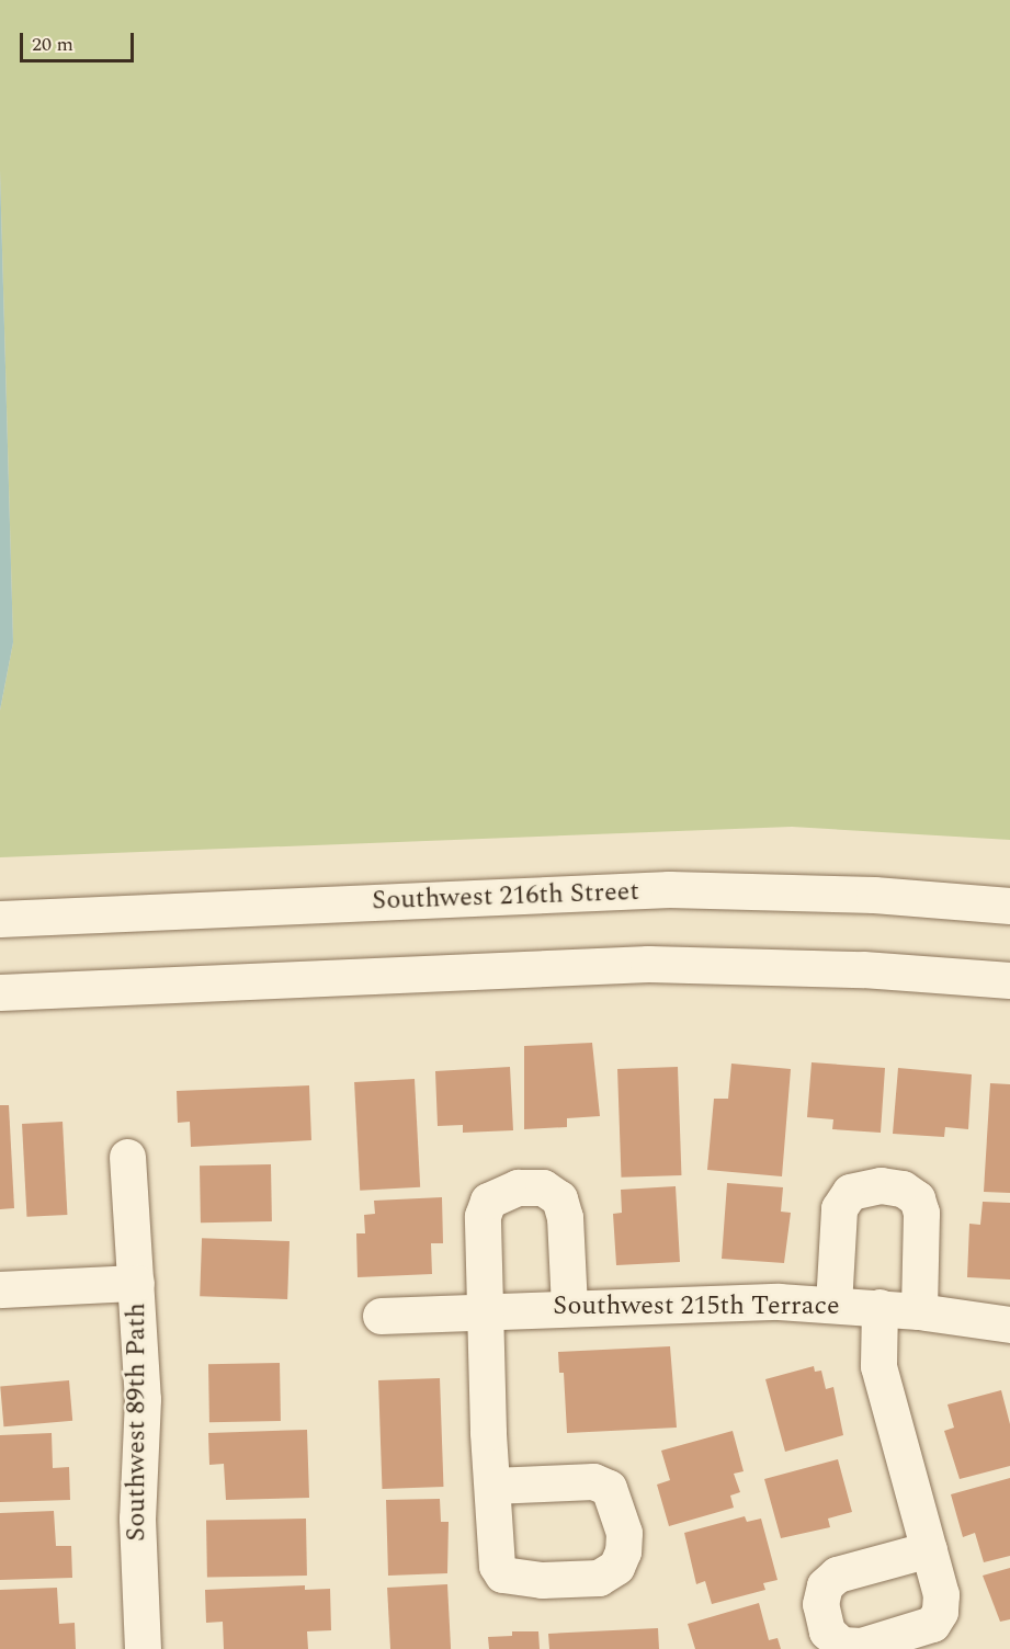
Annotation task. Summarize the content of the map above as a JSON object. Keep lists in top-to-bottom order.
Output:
{
  "streets": {
    "street": ["Southwest 216th Street", "Southwest 215th Terrace", "Southwest 89th Path"]
  },
  "scale_bar": "20 m"
}
